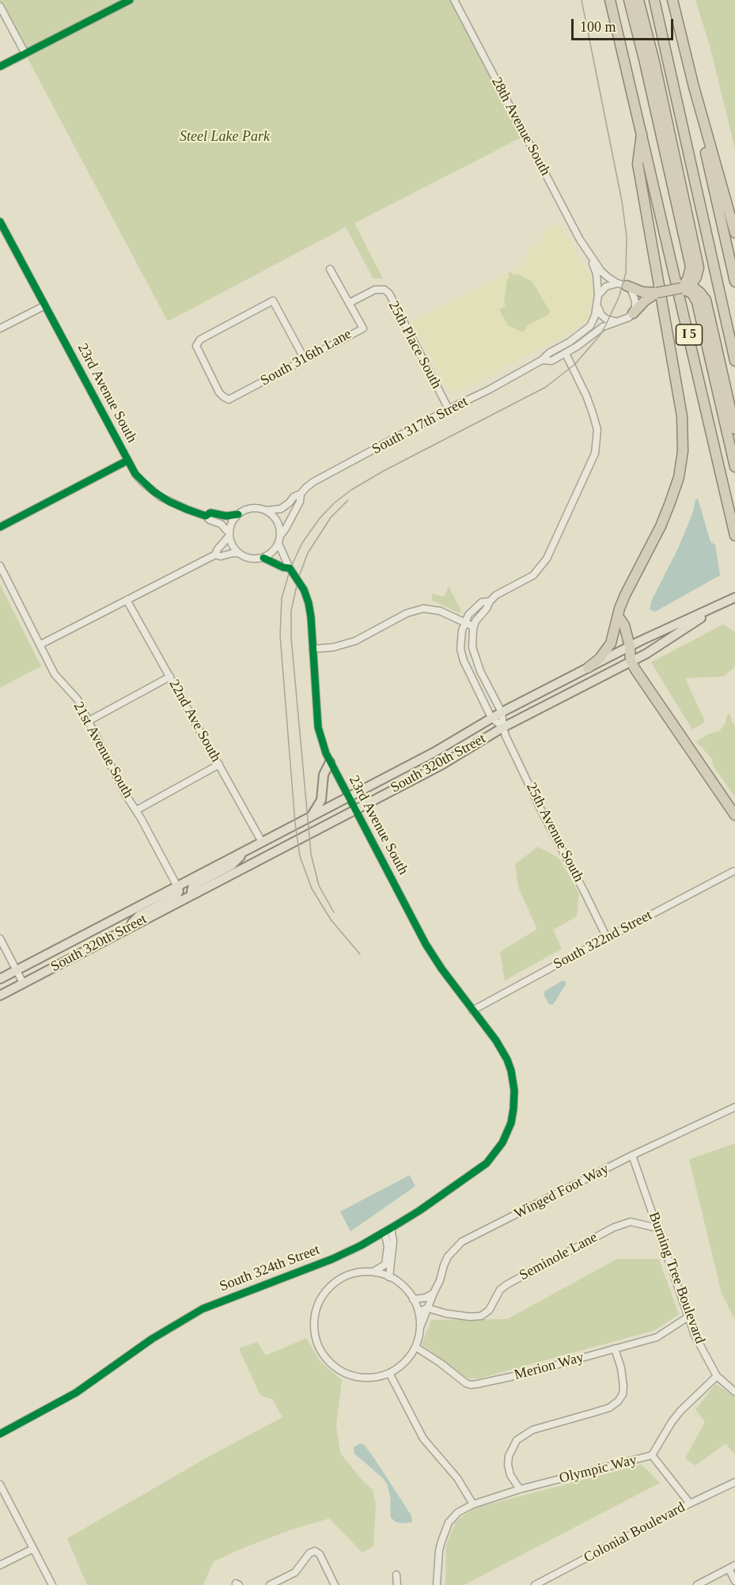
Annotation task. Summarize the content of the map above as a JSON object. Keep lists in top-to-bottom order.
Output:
{
  "streets": {
    "highway": ["I 5"],
    "main road": ["South 320th Street"],
    "street": [
      "28th Avenue South",
      "25th Place South",
      "South 316th Lane",
      "23rd Avenue South",
      "South 317th Street",
      "22nd Ave South",
      "21st Avenue South",
      "25th Avenue South",
      "South 322nd Street",
      "Winged Foot Way",
      "Seminole Lane",
      "South 324th Street",
      "Burning Tree Boulevard",
      "Merion Way",
      "Olympic Way",
      "Colonial Boulevard"
    ]
  },
  "crossings": [
    ["28th Avenue South", "South 317th Street"],
    ["25th Place South", "South 316th Lane"],
    ["25th Place South", "South 317th Street"],
    ["23rd Avenue South", "South 317th Street"],
    ["23rd Avenue South", "South 320th Street"],
    ["23rd Avenue South", "South 322nd Street"],
    ["23rd Avenue South", "South 324th Street"],
    ["22nd Ave South", "South 320th Street"],
    ["21st Avenue South", "South 320th Street"],
    ["South 320th Street", "25th Avenue South"],
    ["25th Avenue South", "South 322nd Street"],
    ["Winged Foot Way", "Seminole Lane"],
    ["Winged Foot Way", "Burning Tree Boulevard"],
    ["Winged Foot Way", "Merion Way"],
    ["Seminole Lane", "Burning Tree Boulevard"],
    ["Burning Tree Boulevard", "Merion Way"],
    ["Burning Tree Boulevard", "Olympic Way"]
  ],
  "parks": ["Steel Lake Park"],
  "scale_bar": "100 m"
}
